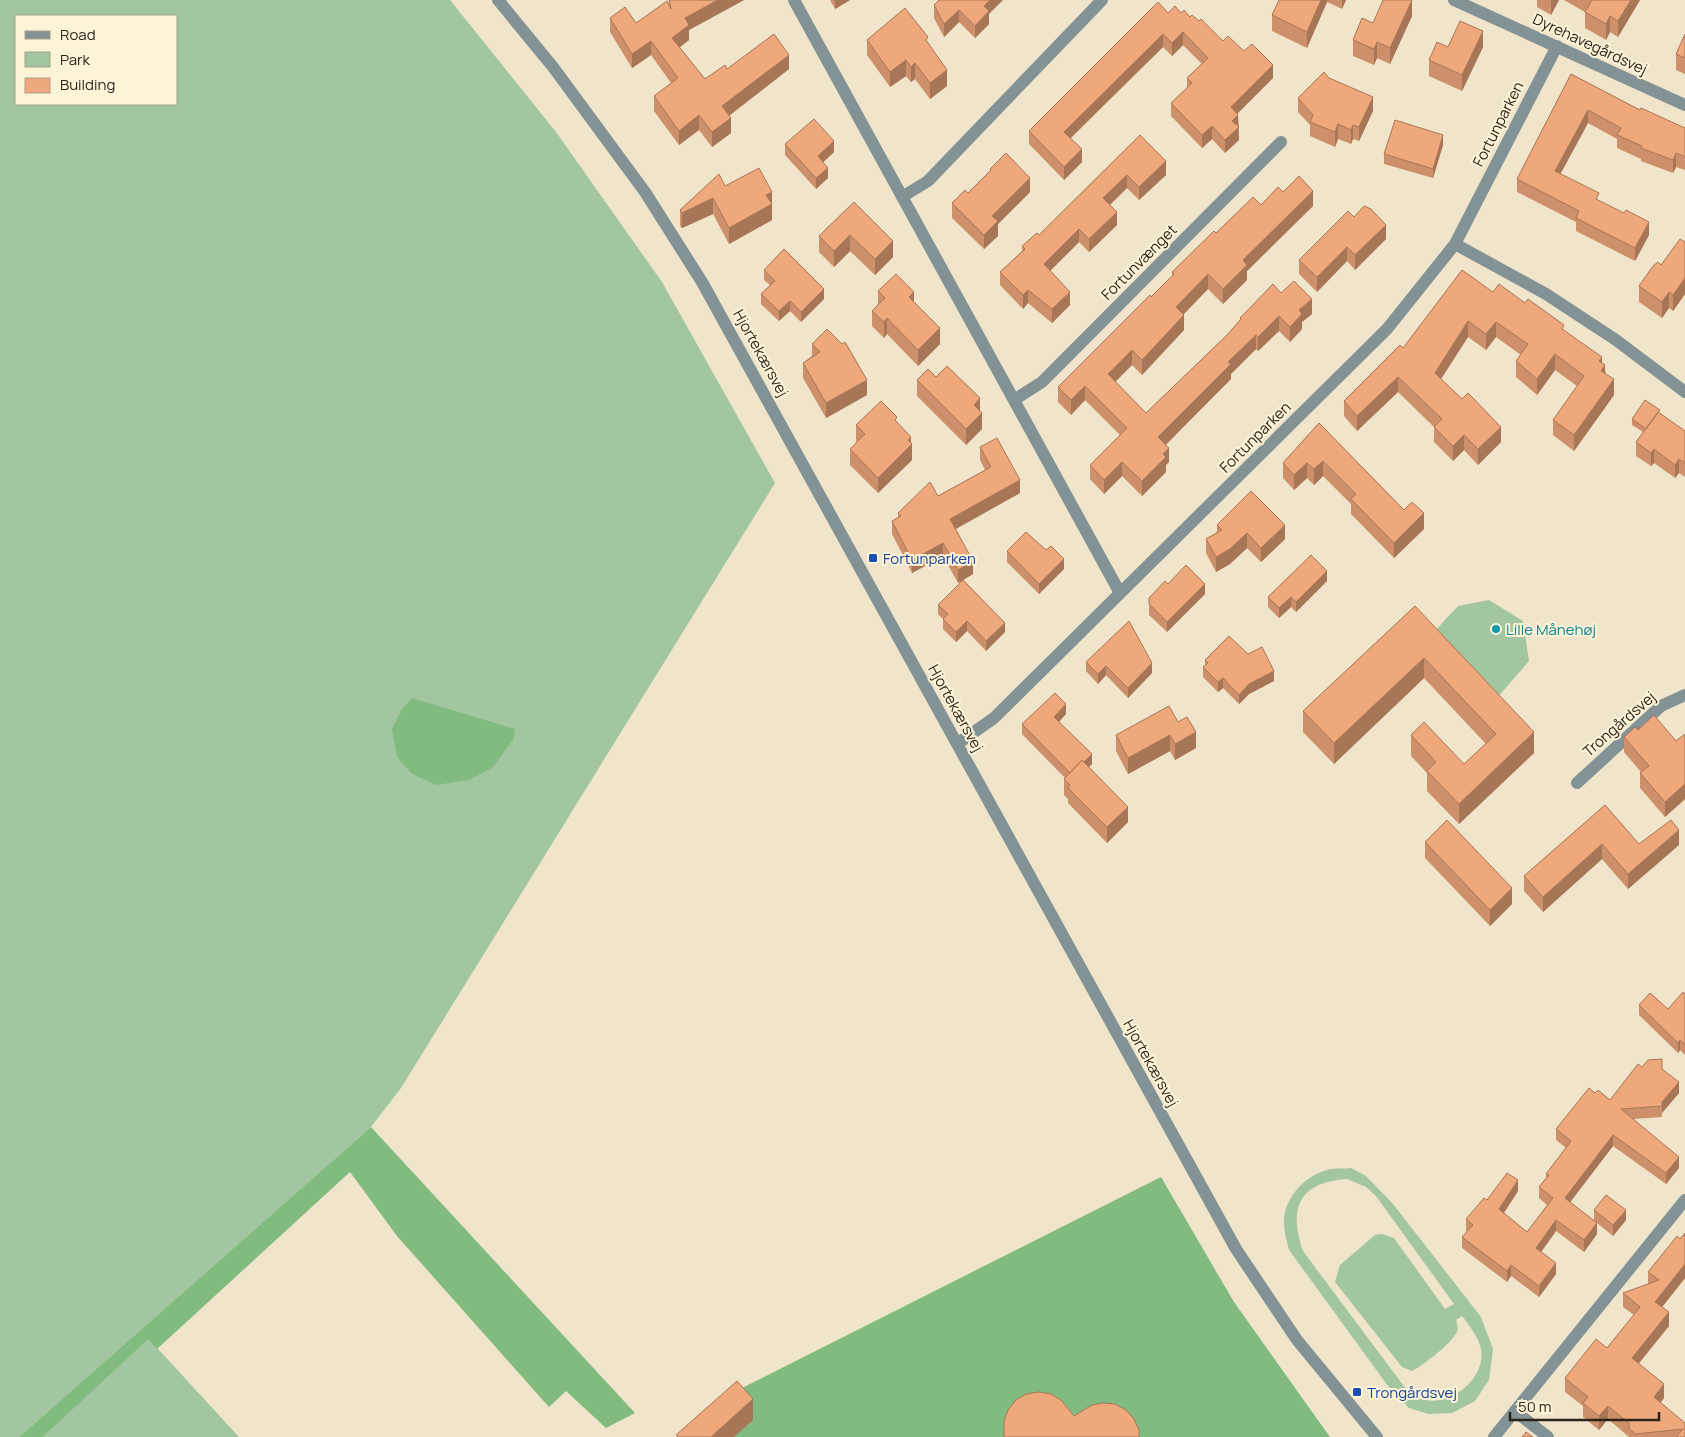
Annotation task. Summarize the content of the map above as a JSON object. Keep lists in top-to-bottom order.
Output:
{
  "streets": {
    "street": [
      "Dyrehavegårdsvej",
      "Fortunparken",
      "Fortunvænget",
      "Hjortekærsvej",
      "Trongårdsvej"
    ]
  },
  "crossings": [
    ["Dyrehavegårdsvej", "Fortunparken"],
    ["Fortunparken", "Hjortekærsvej"]
  ],
  "places": {
    "transit": ["Fortunparken", "Trongårdsvej"],
    "other": ["Lille Månehøj"]
  },
  "legend": ["Road", "Park", "Building"],
  "scale_bar": "50 m"
}
